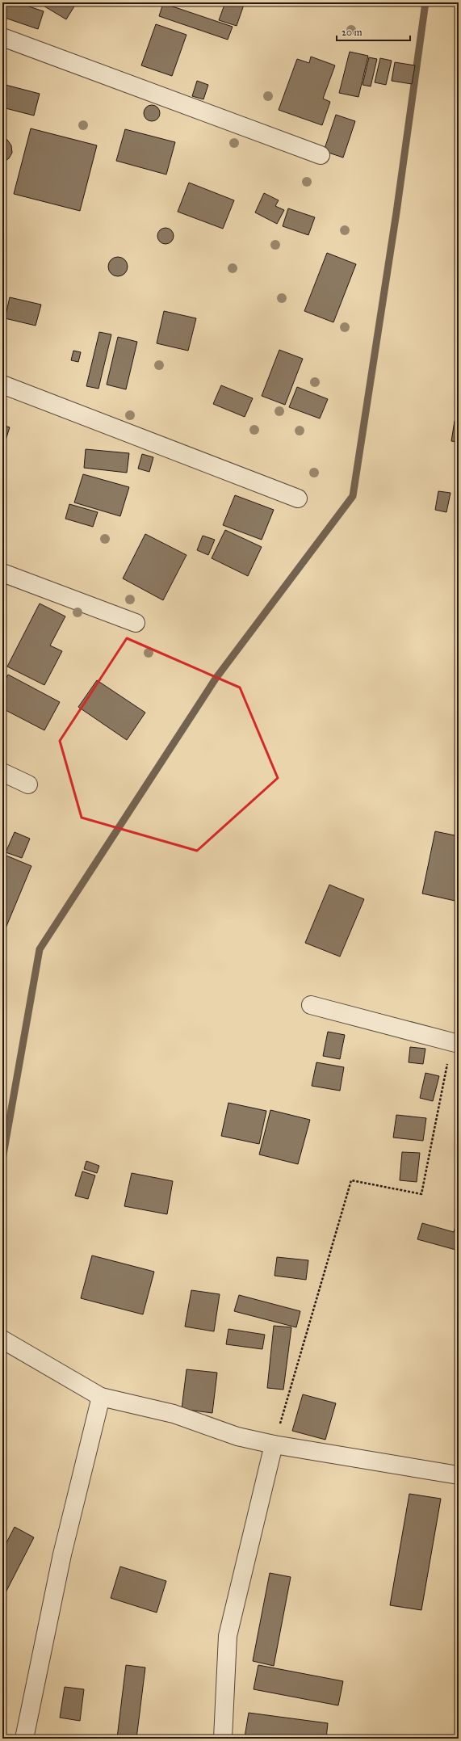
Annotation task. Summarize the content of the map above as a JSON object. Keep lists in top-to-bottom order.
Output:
{
  "scale_bar": "20 m"
}
